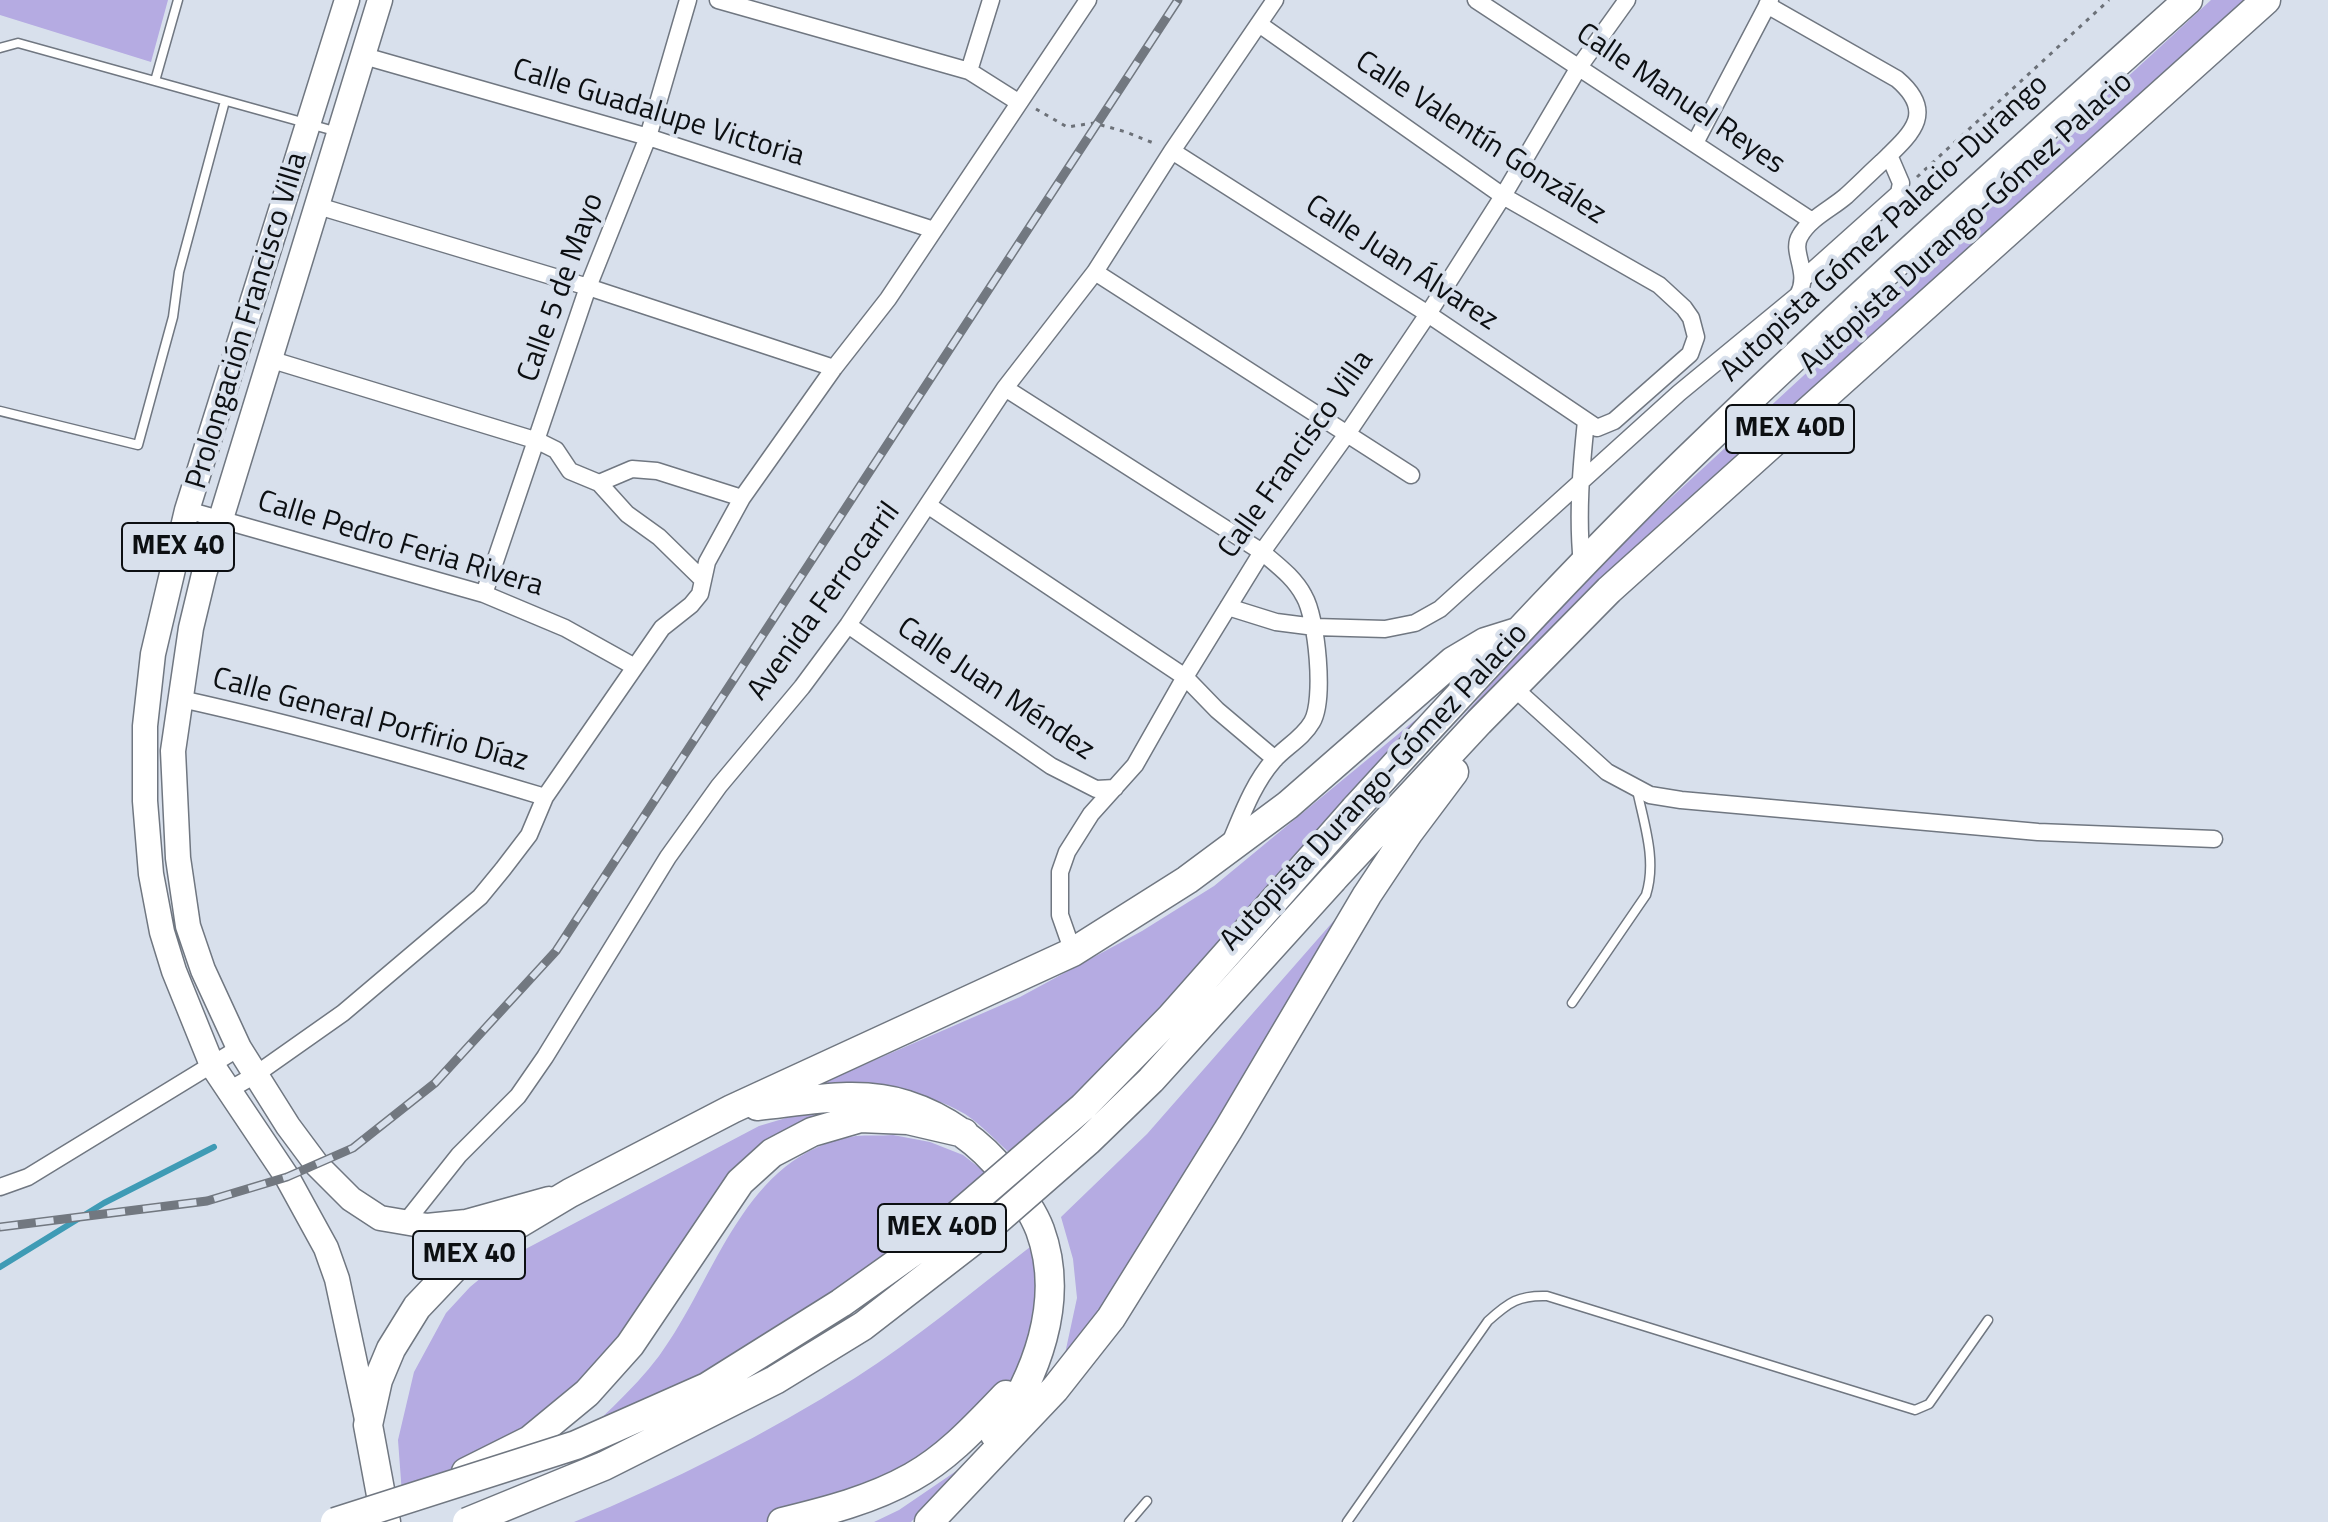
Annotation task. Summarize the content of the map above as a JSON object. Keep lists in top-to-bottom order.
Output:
{
  "streets": {
    "highway": [
      "Autopista Durango-Gómez Palacio",
      "Autopista Gómez Palacio-Durango",
      "MEX 40D",
      "MEX 40"
    ],
    "main road": ["Prolongación Francisco Villa"],
    "street": [
      "Calle Manuel Reyes",
      "Calle Guadalupe Victoria",
      "Calle Valentín González",
      "Calle Juan Álvarez",
      "Calle 5 de Mayo",
      "Calle Francisco Villa",
      "Calle Pedro Feria Rivera",
      "Avenida Ferrocarril",
      "Calle Juan Méndez",
      "Calle General Porfirio Díaz"
    ]
  },
  "crossings": [
    ["Calle Manuel Reyes", "Calle Francisco Villa"],
    ["Calle Guadalupe Victoria", "Calle 5 de Mayo"],
    ["Calle Guadalupe Victoria", "Prolongación Francisco Villa"],
    ["Calle Valentín González", "Calle Francisco Villa"],
    ["Calle Valentín González", "Avenida Ferrocarril"],
    ["Autopista Gómez Palacio-Durango", "MEX 40D"],
    ["Calle Juan Álvarez", "Calle Francisco Villa"],
    ["Calle Juan Álvarez", "Avenida Ferrocarril"],
    ["Calle 5 de Mayo", "Calle Pedro Feria Rivera"],
    ["Prolongación Francisco Villa", "Calle Pedro Feria Rivera"],
    ["Prolongación Francisco Villa", "MEX 40"],
    ["Prolongación Francisco Villa", "Avenida Ferrocarril"],
    ["Prolongación Francisco Villa", "Calle General Porfirio Díaz"],
    ["Calle Francisco Villa", "Calle Juan Méndez"],
    ["Avenida Ferrocarril", "Calle Juan Méndez"]
  ]
}
